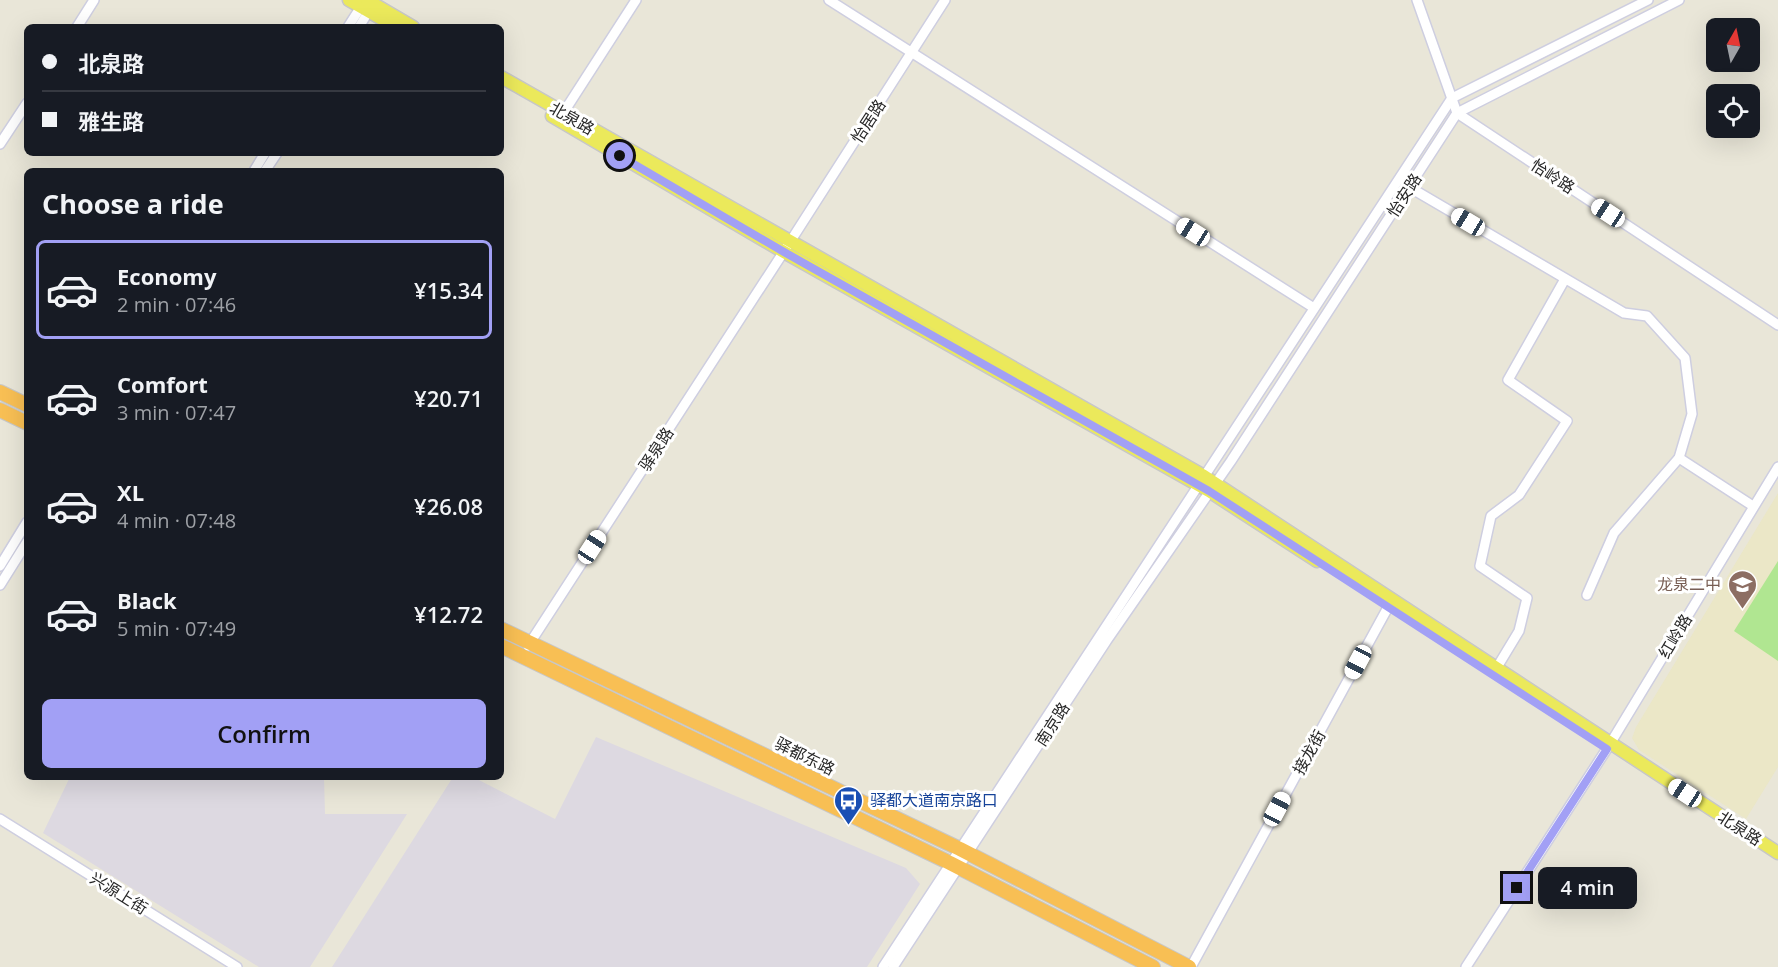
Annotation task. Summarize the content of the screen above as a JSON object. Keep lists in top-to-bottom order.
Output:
{
  "streets": {
    "highway": ["驿都东路"],
    "main road": ["北泉路"],
    "street": [
      "怡居路",
      "怡岭路",
      "怡安路",
      "驿泉路",
      "红岭路",
      "南京路",
      "接龙街",
      "兴源上街"
    ]
  },
  "crossings": [
    ["北泉路", "怡居路"],
    ["北泉路", "怡安路"],
    ["北泉路", "驿泉路"],
    ["北泉路", "红岭路"],
    ["北泉路", "南京路"],
    ["北泉路", "接龙街"],
    ["怡居路", "驿泉路"],
    ["怡岭路", "怡安路"],
    ["怡安路", "南京路"],
    ["驿泉路", "驿都东路"],
    ["南京路", "驿都东路"],
    ["接龙街", "驿都东路"]
  ],
  "places": {
    "school or university": ["龙泉二中"],
    "bus stop": ["驿都大道南京路口"]
  },
  "north": "top",
  "page": {
    "banner": ["北泉路", "雅生路"],
    "heading": "Choose a ride",
    "list": [
      {
        "name": "Economy",
        "note": "2 min · 07:46",
        "value": "¥15.34"
      },
      {
        "name": "Comfort",
        "note": "3 min · 07:47",
        "value": "¥20.71"
      },
      {
        "name": "XL",
        "note": "4 min · 07:48",
        "value": "¥26.08"
      },
      {
        "name": "Black",
        "note": "5 min · 07:49",
        "value": "¥12.72"
      }
    ],
    "buttons": "Confirm",
    "bubble": "4 min"
  }
}
